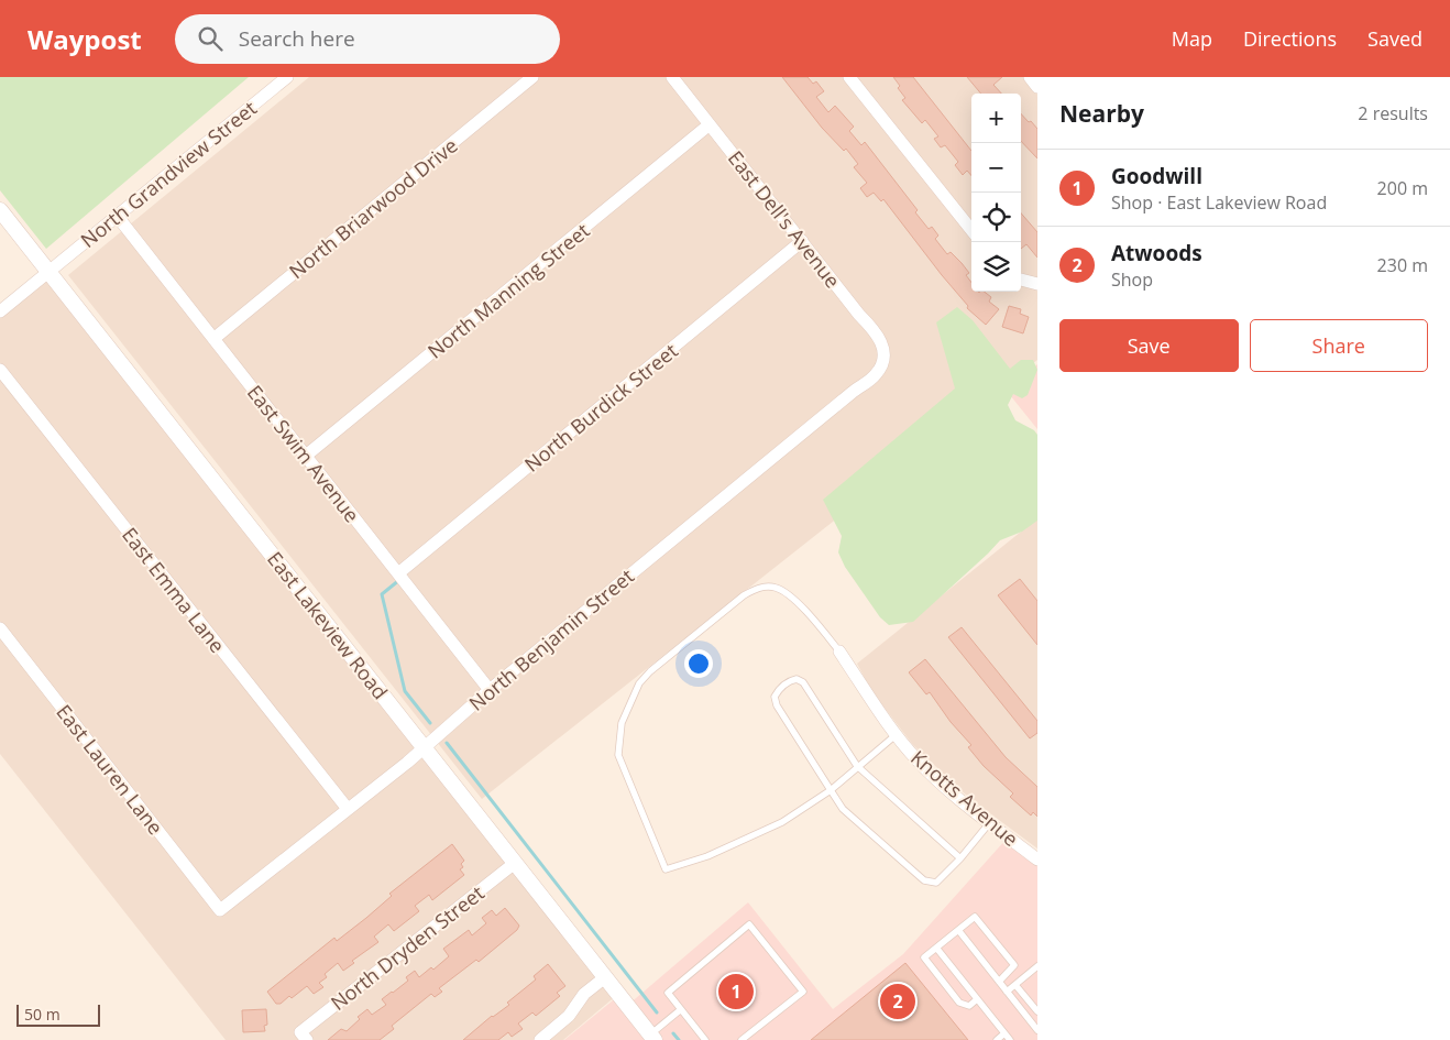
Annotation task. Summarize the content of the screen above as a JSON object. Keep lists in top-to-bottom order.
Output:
{
  "streets": {
    "street": [
      "North Grandview Street",
      "North Briarwood Drive",
      "East Dell's Avenue",
      "North Manning Street",
      "North Burdick Street",
      "East Swim Avenue",
      "East Emma Lane",
      "East Lakeview Road",
      "North Benjamin Street",
      "East Lauren Lane",
      "Knotts Avenue",
      "North Dryden Street"
    ]
  },
  "crossings": [
    ["North Grandview Street", "East Swim Avenue"],
    ["North Grandview Street", "East Lakeview Road"],
    ["North Briarwood Drive", "East Swim Avenue"],
    ["East Dell's Avenue", "North Manning Street"],
    ["East Dell's Avenue", "North Burdick Street"],
    ["East Dell's Avenue", "North Benjamin Street"],
    ["North Manning Street", "East Swim Avenue"],
    ["North Burdick Street", "East Swim Avenue"],
    ["East Swim Avenue", "North Benjamin Street"],
    ["East Emma Lane", "North Benjamin Street"],
    ["East Lakeview Road", "North Benjamin Street"],
    ["East Lakeview Road", "North Dryden Street"],
    ["North Benjamin Street", "East Lauren Lane"]
  ],
  "scale_bar": "50 m",
  "page": {
    "header": "Waypost",
    "search": "Search here",
    "nav": ["Map", "Directions", "Saved"],
    "heading": ["Nearby", "2 results"],
    "map_buttons": ["+", "−"],
    "list": [
      {
        "mark": "1",
        "name": "Goodwill",
        "note": "Shop · East Lakeview Road",
        "value": "200 m"
      },
      {
        "mark": "2",
        "name": "Atwoods",
        "note": "Shop",
        "value": "230 m"
      }
    ],
    "buttons": ["Save", "Share"],
    "pins": ["1", "2"],
    "scale": "50 m"
  }
}
